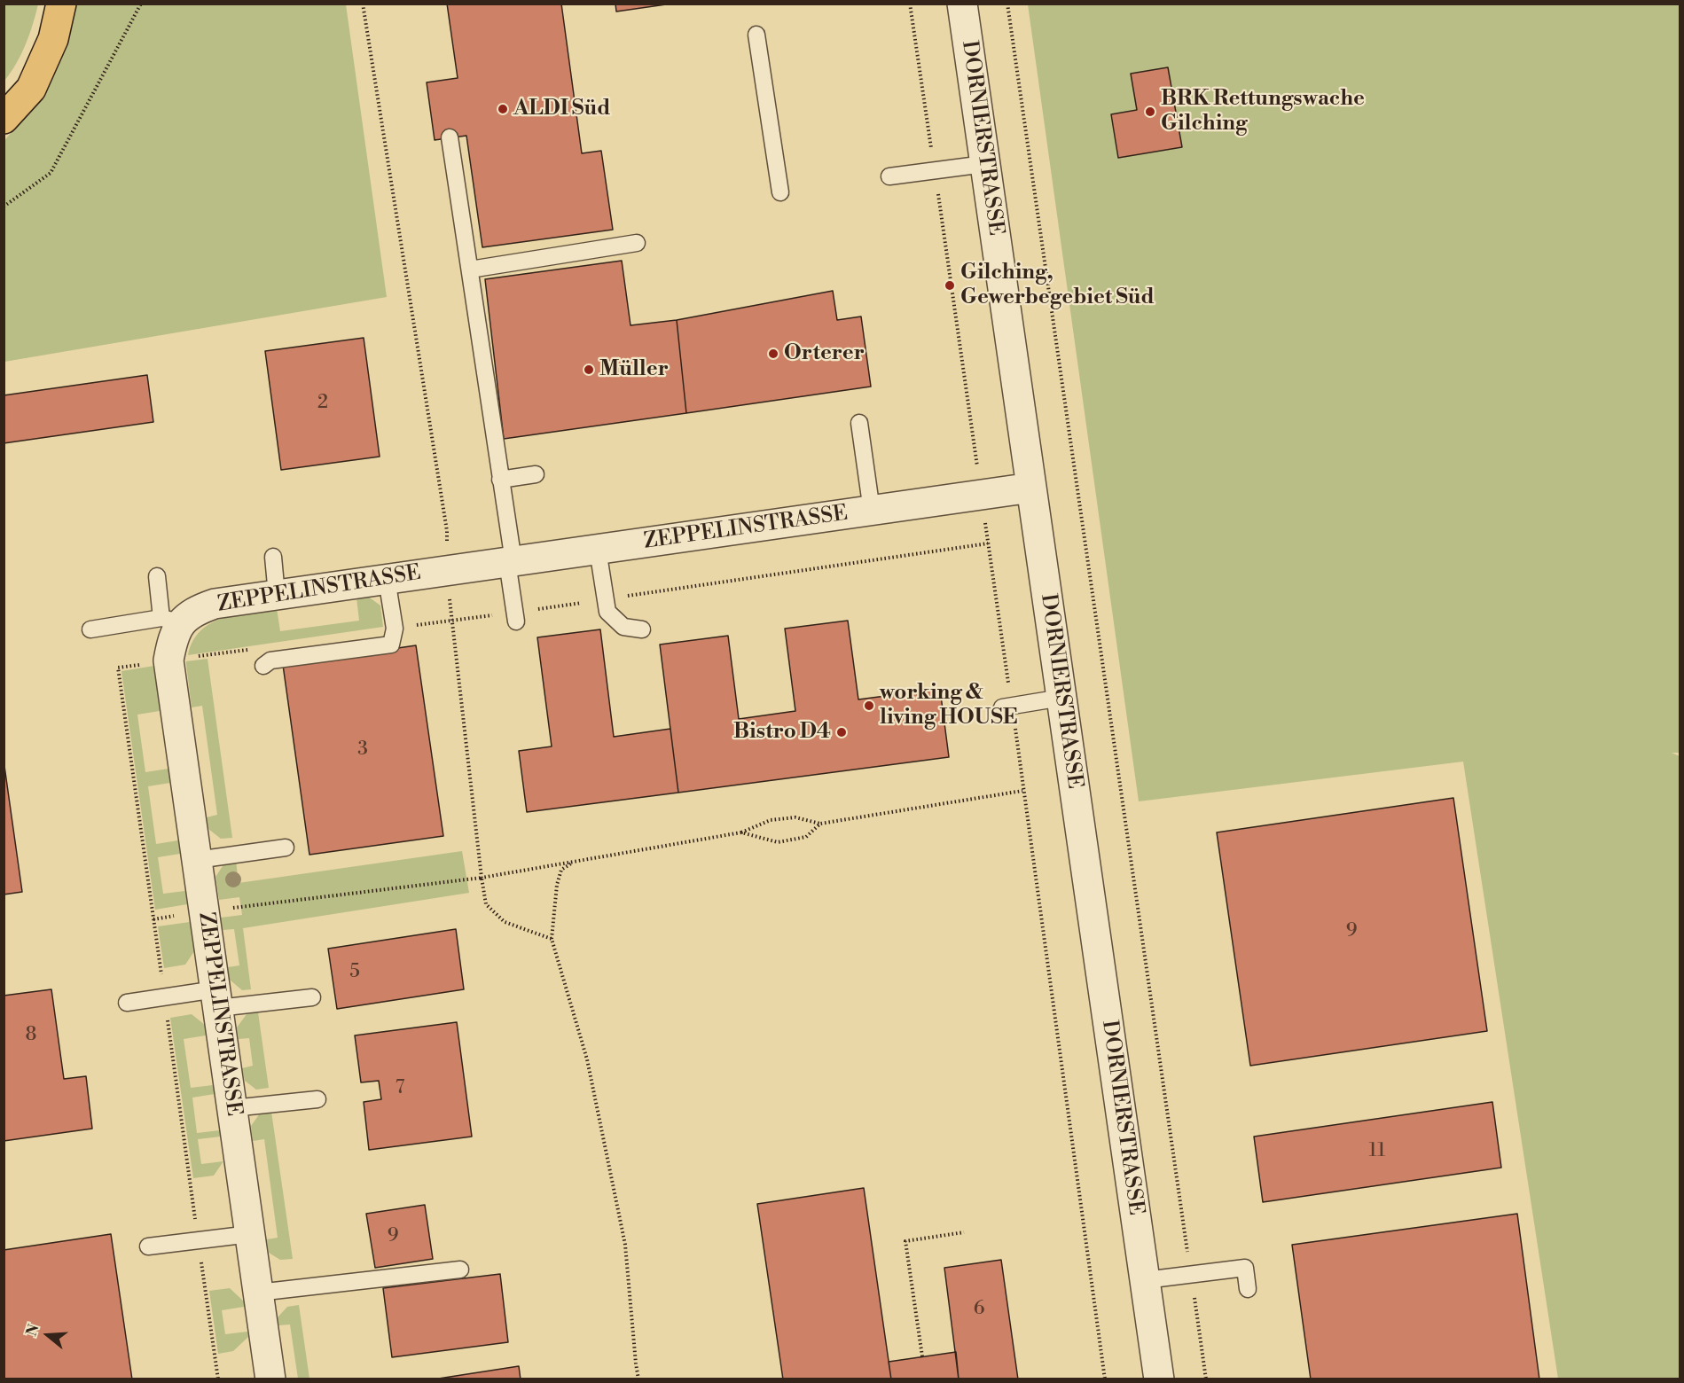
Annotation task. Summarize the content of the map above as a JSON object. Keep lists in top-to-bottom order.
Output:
{
  "streets": {
    "street": ["DORNIERSTRASSE", "ZEPPELINSTRASSE"]
  },
  "crossings": [
    ["DORNIERSTRASSE", "ZEPPELINSTRASSE"]
  ],
  "places": [
    "ALDI Süd",
    "BRK Rettungswache Gilching",
    "Gilching, Gewerbegebiet Süd",
    "Orterer",
    "Müller",
    "working & living HOUSE",
    "Bistro D4"
  ],
  "house_numbers": [
    "2",
    "3",
    "9",
    "5",
    "8",
    "7",
    "11",
    "9",
    "6"
  ],
  "north": "left"
}
